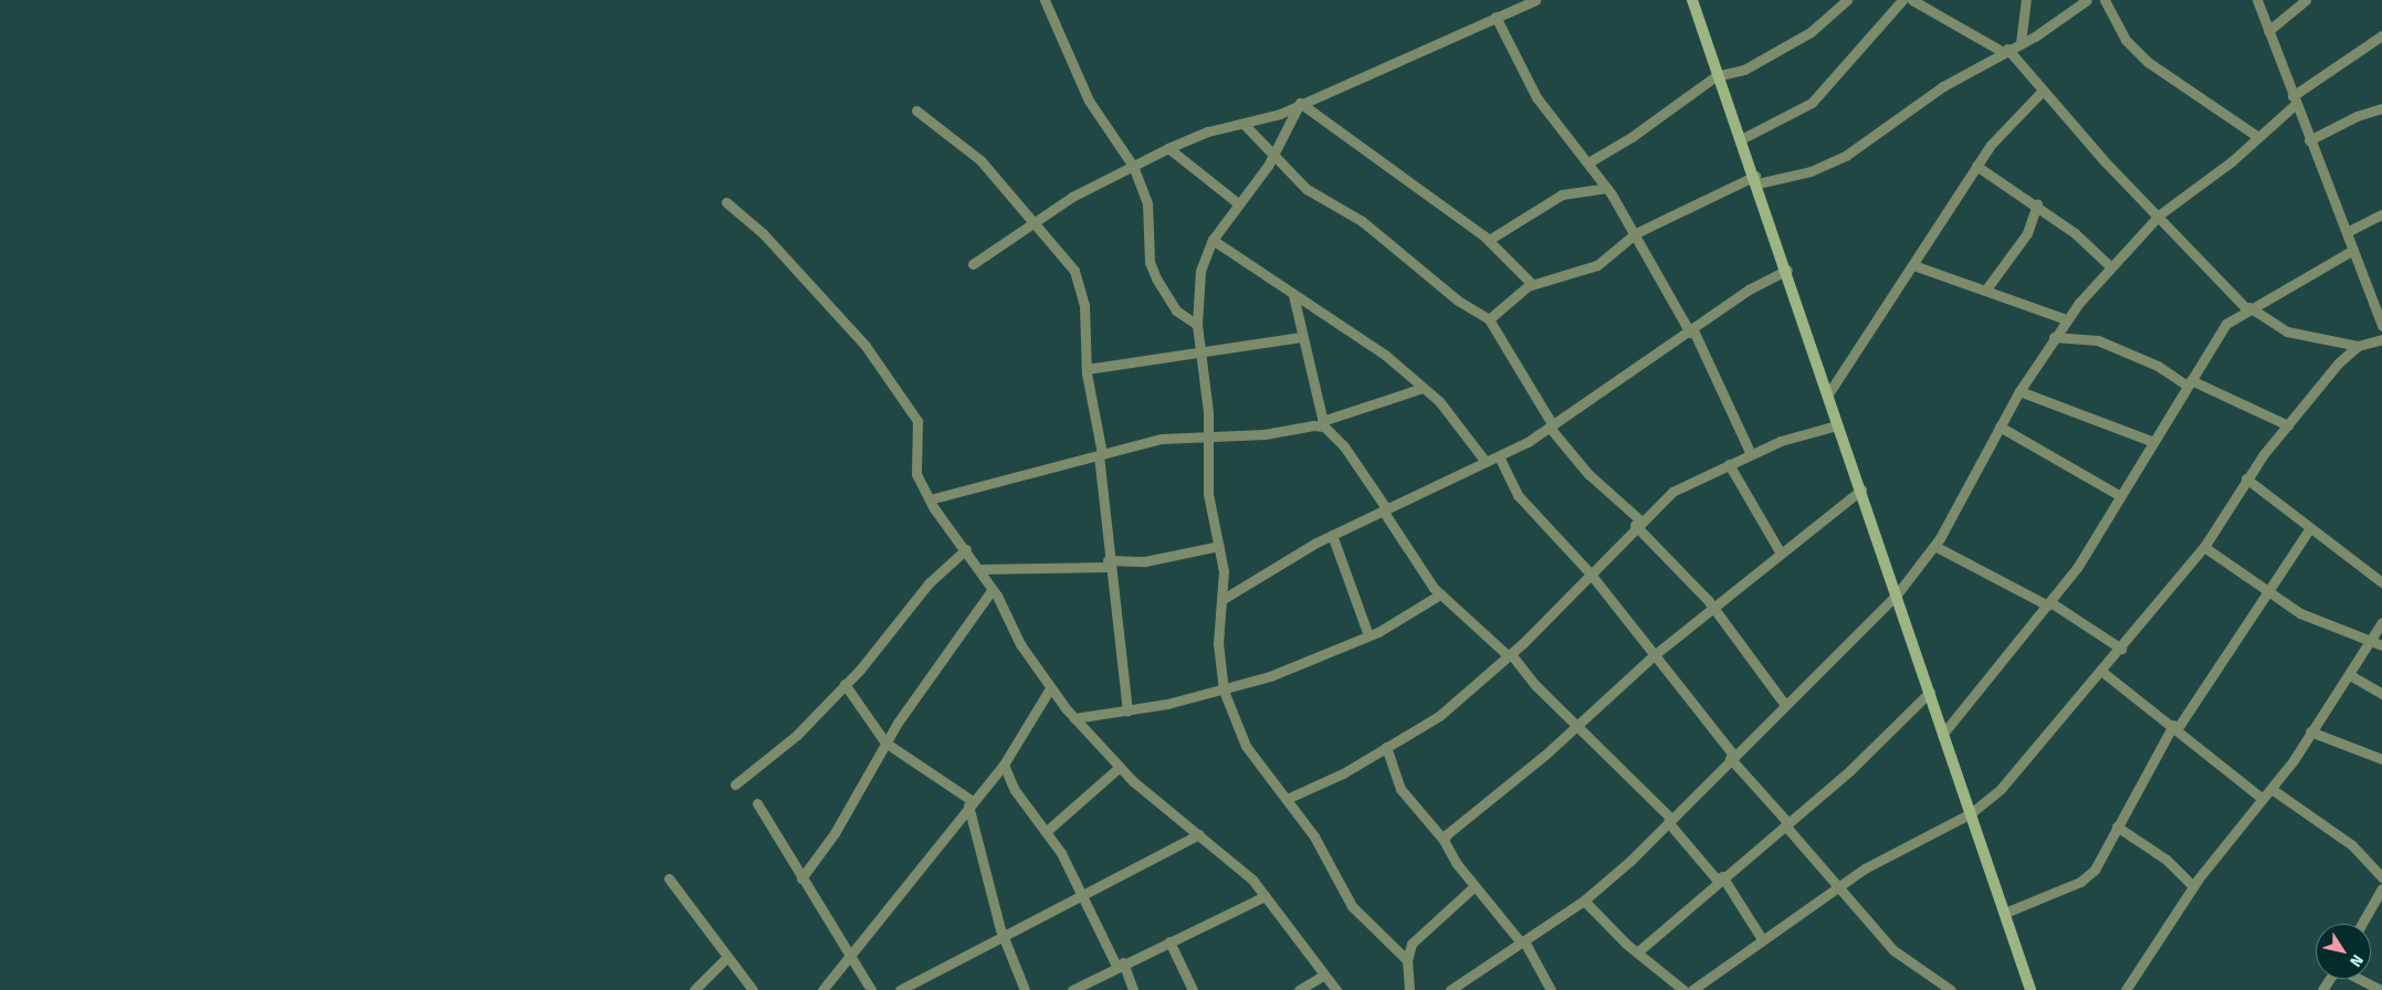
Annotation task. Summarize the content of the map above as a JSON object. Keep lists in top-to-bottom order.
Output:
{
  "north": "bottom right"
}
